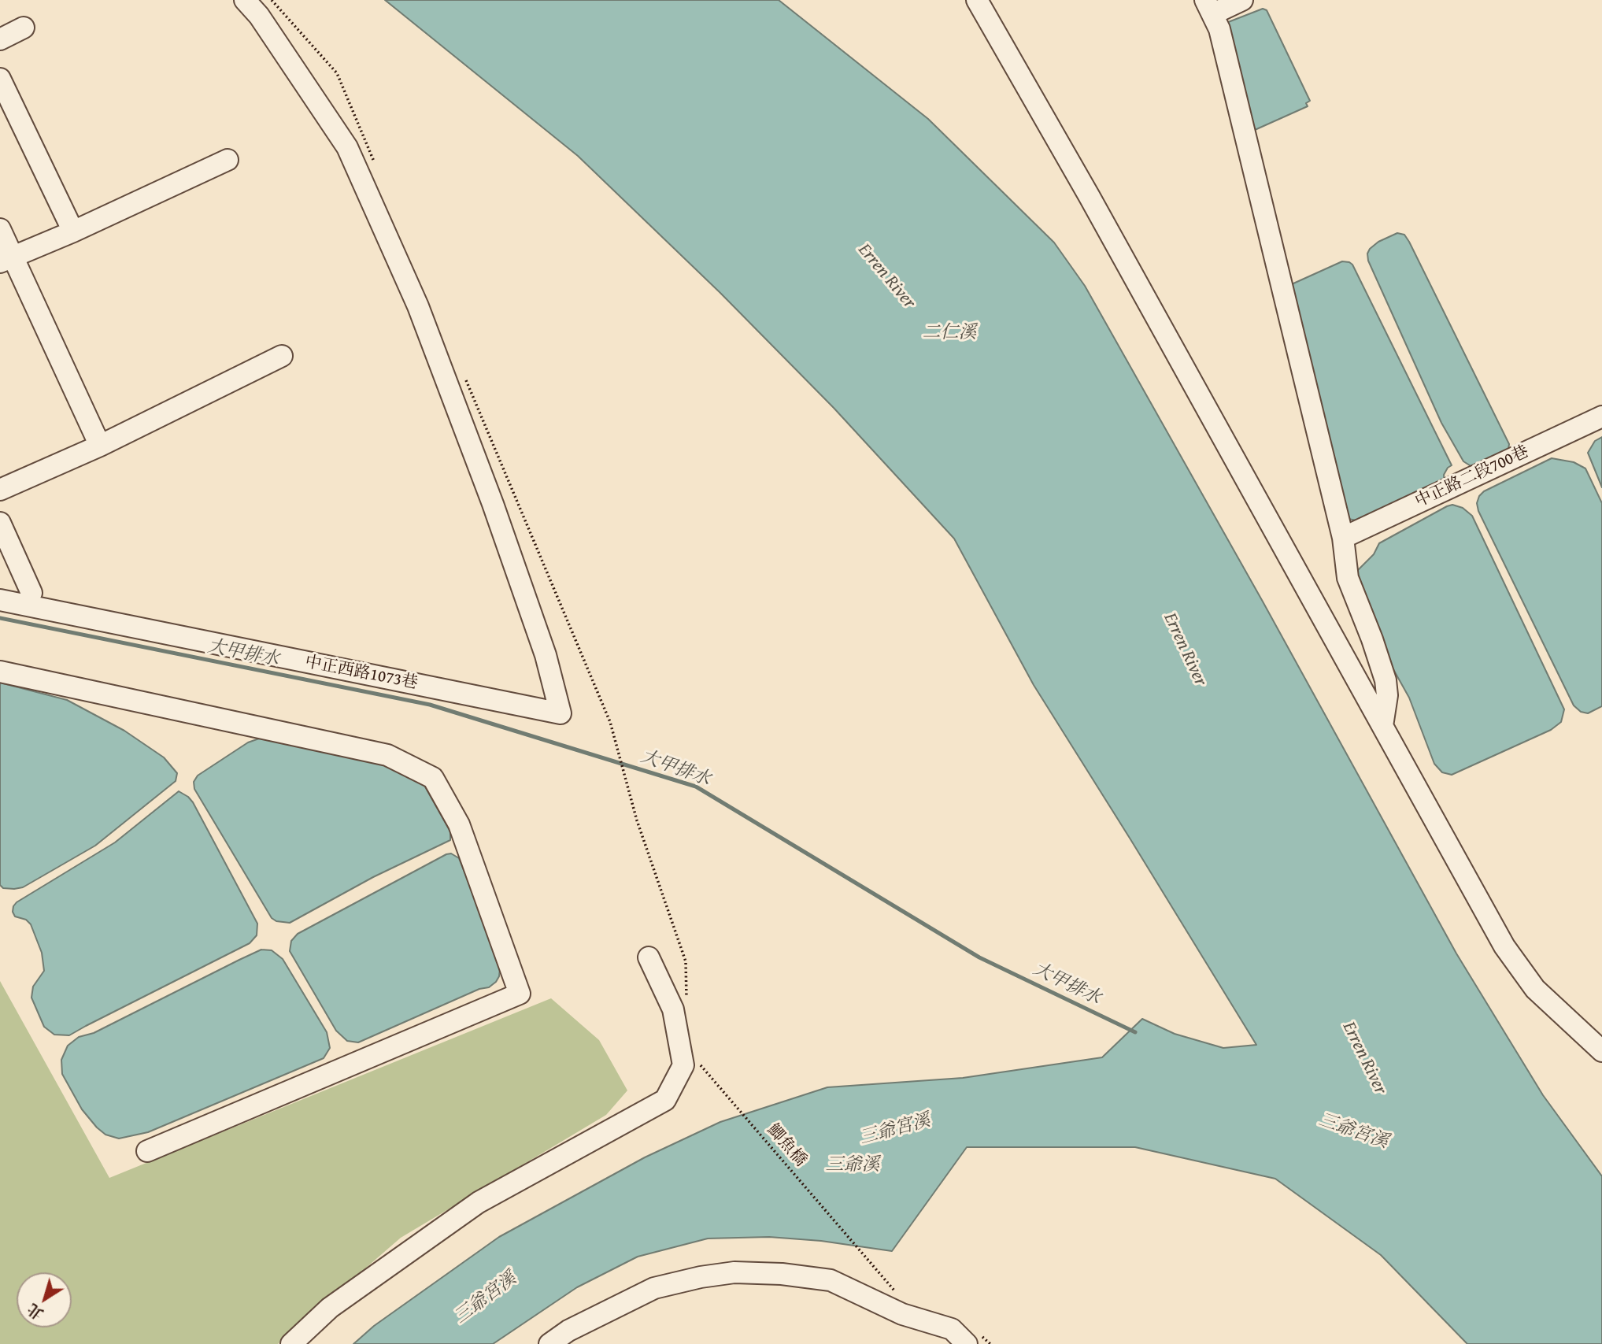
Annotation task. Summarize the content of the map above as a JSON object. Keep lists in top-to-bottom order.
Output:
{
  "streets": {
    "street": ["中正路二段700巷", "中正西路1073巷"],
    "path": ["鯽魚橋"]
  },
  "water": [
    "Erren River",
    "二仁溪",
    "大甲排水",
    "三爺宮溪",
    "三爺溪"
  ],
  "north": "bottom left"
}
